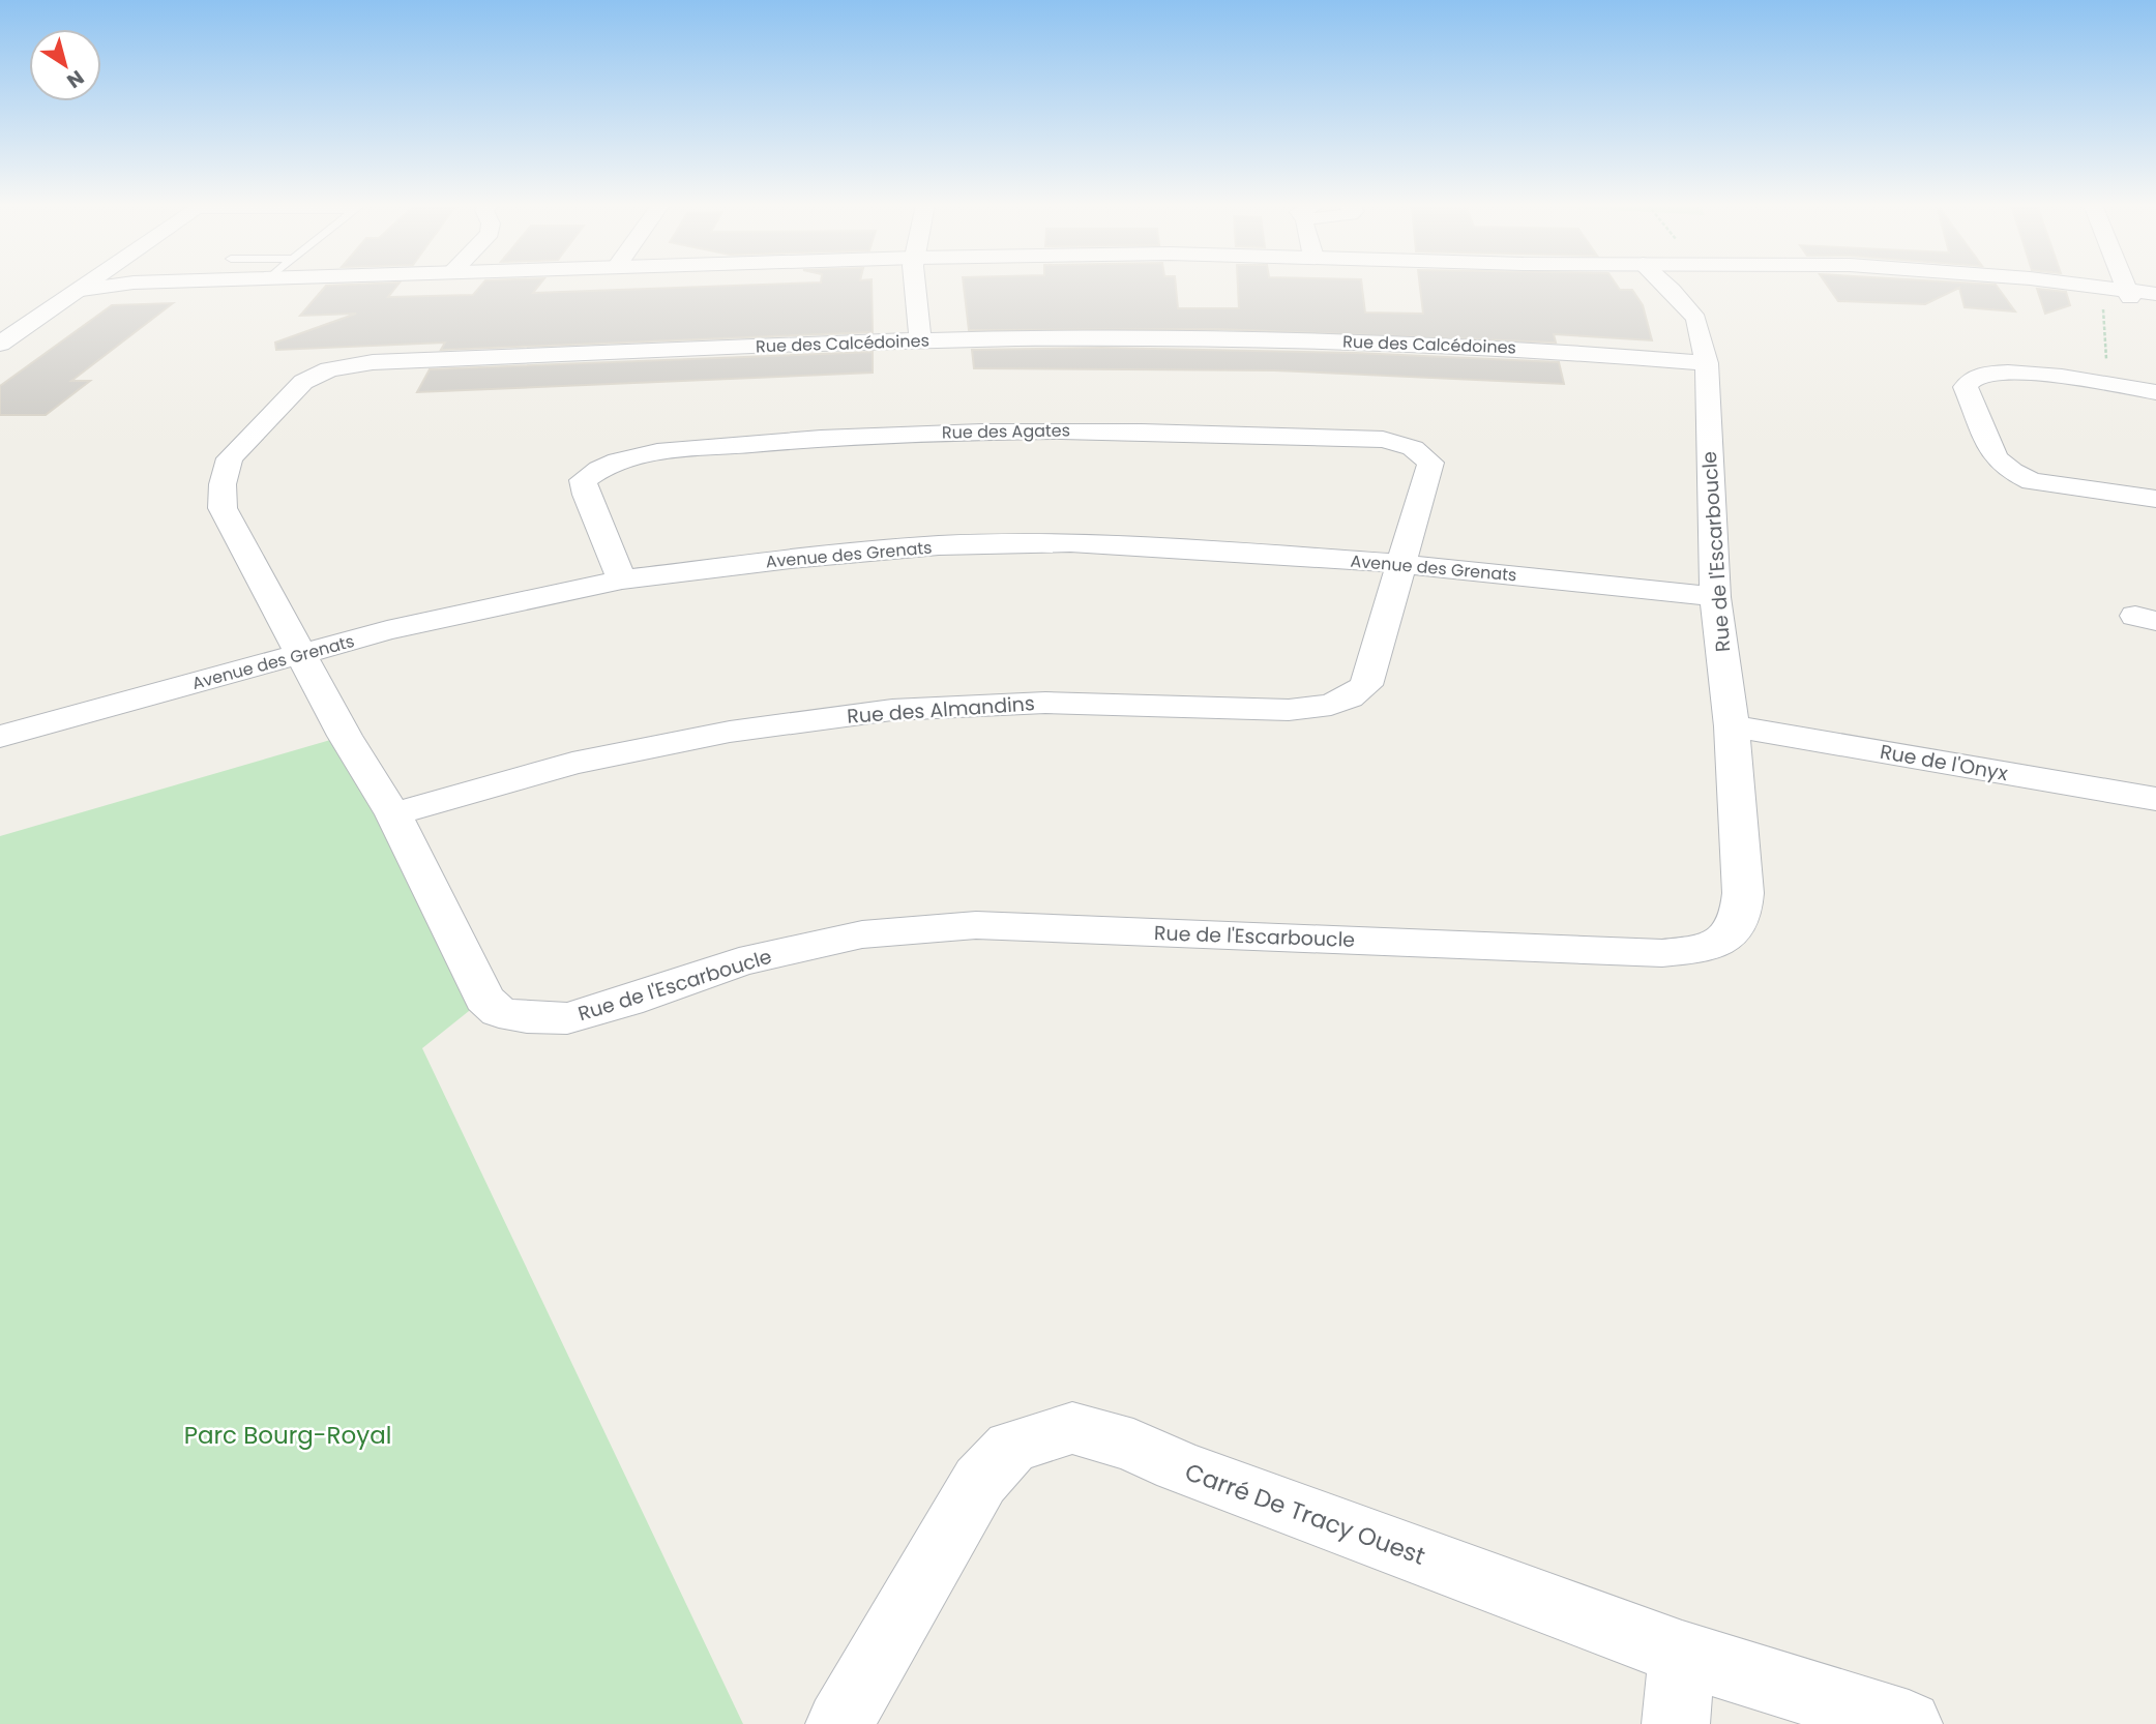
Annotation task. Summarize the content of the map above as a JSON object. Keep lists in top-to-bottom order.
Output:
{
  "streets": {
    "street": [
      "Rue des Calcédoines",
      "Rue des Agates",
      "Rue de l'Escarboucle",
      "Avenue des Grenats",
      "Rue des Almandins",
      "Rue de l'Onyx",
      "Carré De Tracy Ouest"
    ]
  },
  "crossings": [
    ["Rue des Calcédoines", "Rue de l'Escarboucle"],
    ["Rue des Calcédoines", "Avenue des Grenats"],
    ["Rue des Agates", "Avenue des Grenats"],
    ["Rue des Agates", "Rue des Almandins"],
    ["Rue de l'Escarboucle", "Avenue des Grenats"],
    ["Rue de l'Escarboucle", "Rue des Almandins"],
    ["Rue de l'Escarboucle", "Rue de l'Onyx"],
    ["Avenue des Grenats", "Rue des Almandins"]
  ],
  "parks": ["Parc Bourg-Royal"],
  "north": "bottom right"
}
